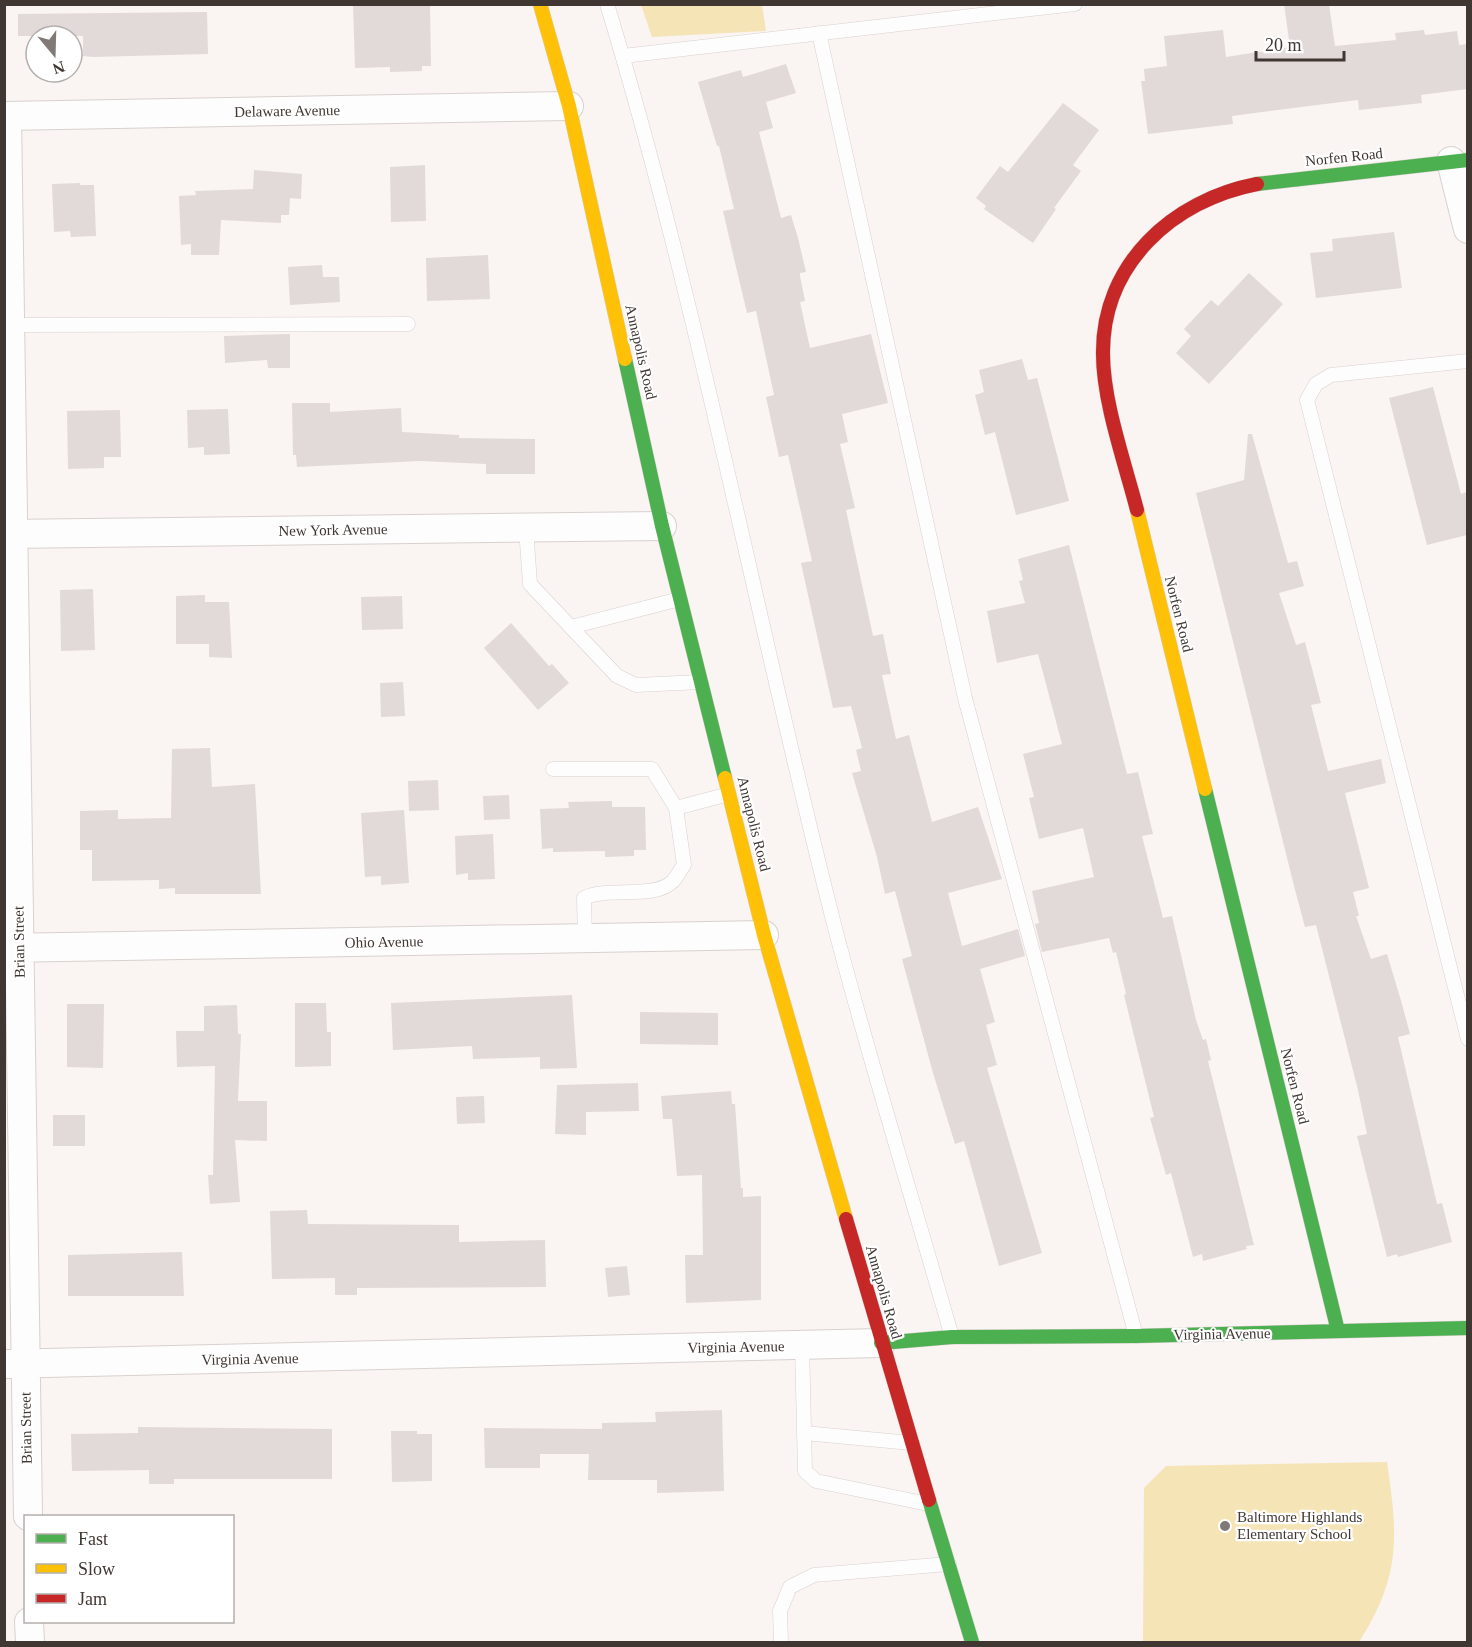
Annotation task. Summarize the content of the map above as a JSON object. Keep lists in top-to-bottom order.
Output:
{
  "streets": {
    "street": [
      "Delaware Avenue",
      "Norfen Road",
      "Annapolis Road",
      "New York Avenue",
      "Brian Street",
      "Ohio Avenue",
      "Virginia Avenue"
    ]
  },
  "crossings": [
    ["Delaware Avenue", "Annapolis Road"],
    ["Delaware Avenue", "Brian Street"],
    ["Norfen Road", "Virginia Avenue"],
    ["Annapolis Road", "New York Avenue"],
    ["Annapolis Road", "Ohio Avenue"],
    ["Annapolis Road", "Virginia Avenue"],
    ["New York Avenue", "Brian Street"],
    ["Brian Street", "Ohio Avenue"],
    ["Brian Street", "Virginia Avenue"]
  ],
  "places": ["Baltimore Highlands Elementary School"],
  "legend": ["Fast", "Slow", "Jam"],
  "scale_bar": "20 m",
  "north": "bottom"
}
